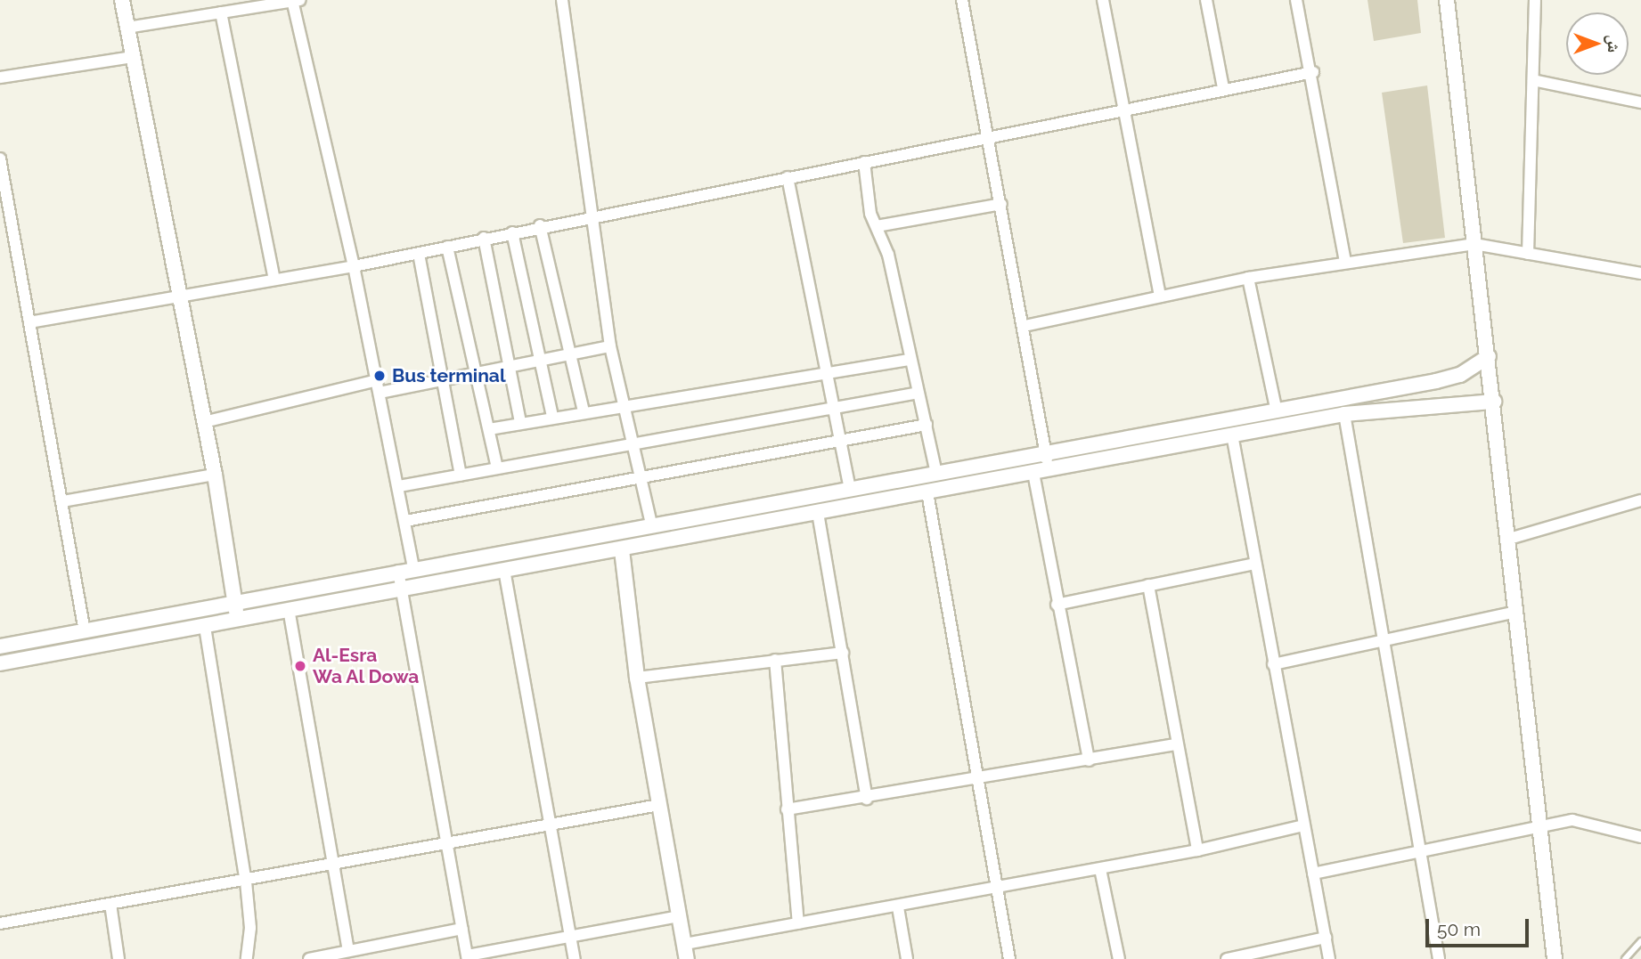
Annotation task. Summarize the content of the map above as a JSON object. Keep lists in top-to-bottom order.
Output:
{
  "places": ["Bus terminal", "Al-Esra Wa Al Dowa"],
  "scale_bar": "50 m",
  "north": "right"
}
